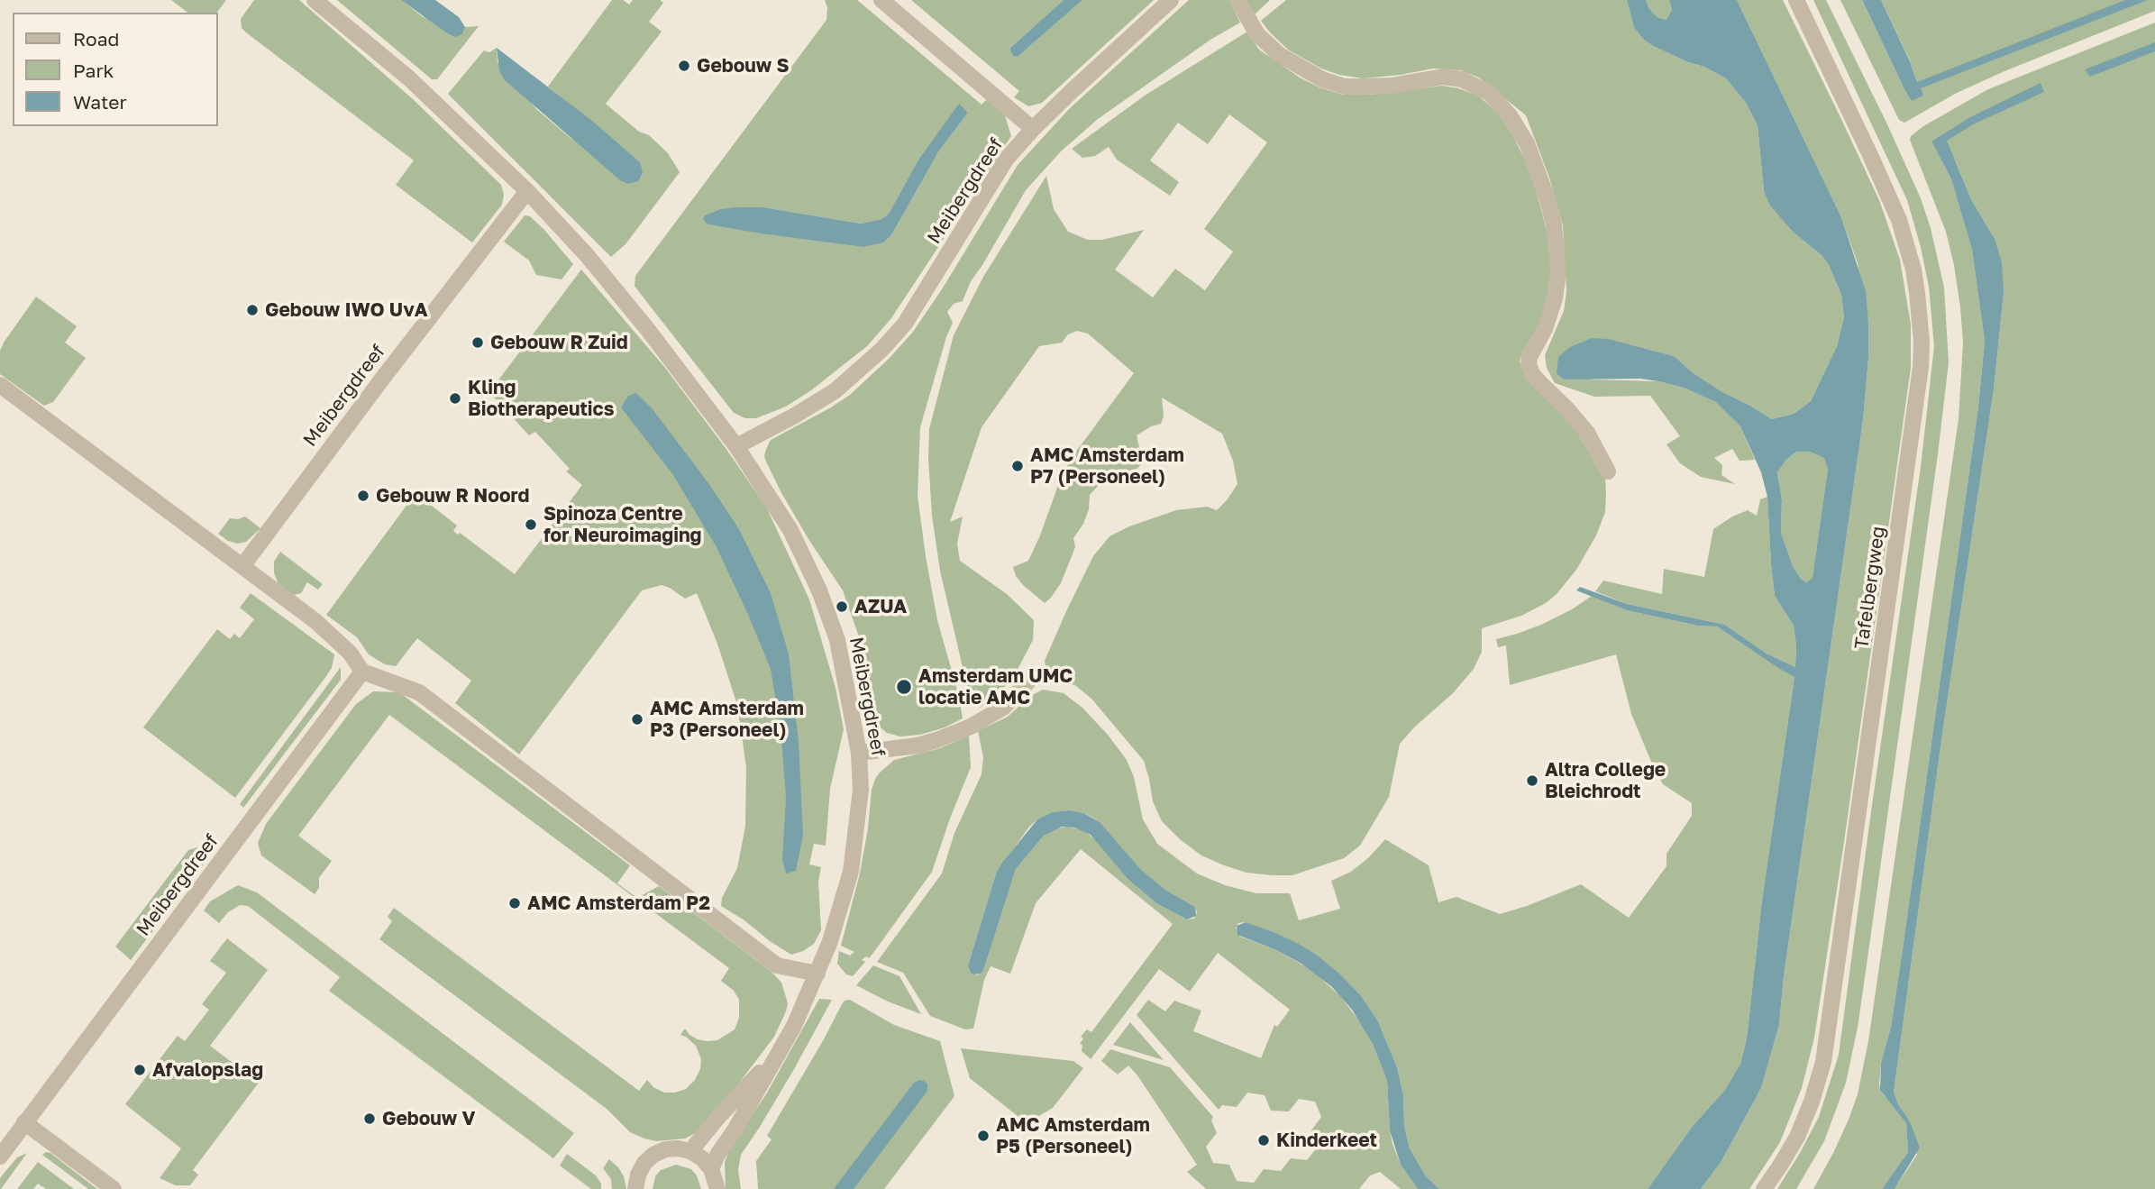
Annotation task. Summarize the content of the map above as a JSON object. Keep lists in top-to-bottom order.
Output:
{
  "streets": {
    "street": ["Meibergdreef", "Tafelbergweg"]
  },
  "places": [
    "Gebouw S",
    "Gebouw IWO UvA",
    "Gebouw R Zuid",
    "Kling Biotherapeutics",
    "AMC Amsterdam P7 (Personeel)",
    "Gebouw R Noord",
    "Spinoza Centre for Neuroimaging",
    "AZUA",
    "Amsterdam UMC locatie AMC",
    "AMC Amsterdam P3 (Personeel)",
    "Altra College Bleichrodt",
    "AMC Amsterdam P2",
    "Afvalopslag",
    "Gebouw V",
    "AMC Amsterdam P5 (Personeel)",
    "Kinderkeet"
  ],
  "legend": ["Road", "Park", "Water"]
}
